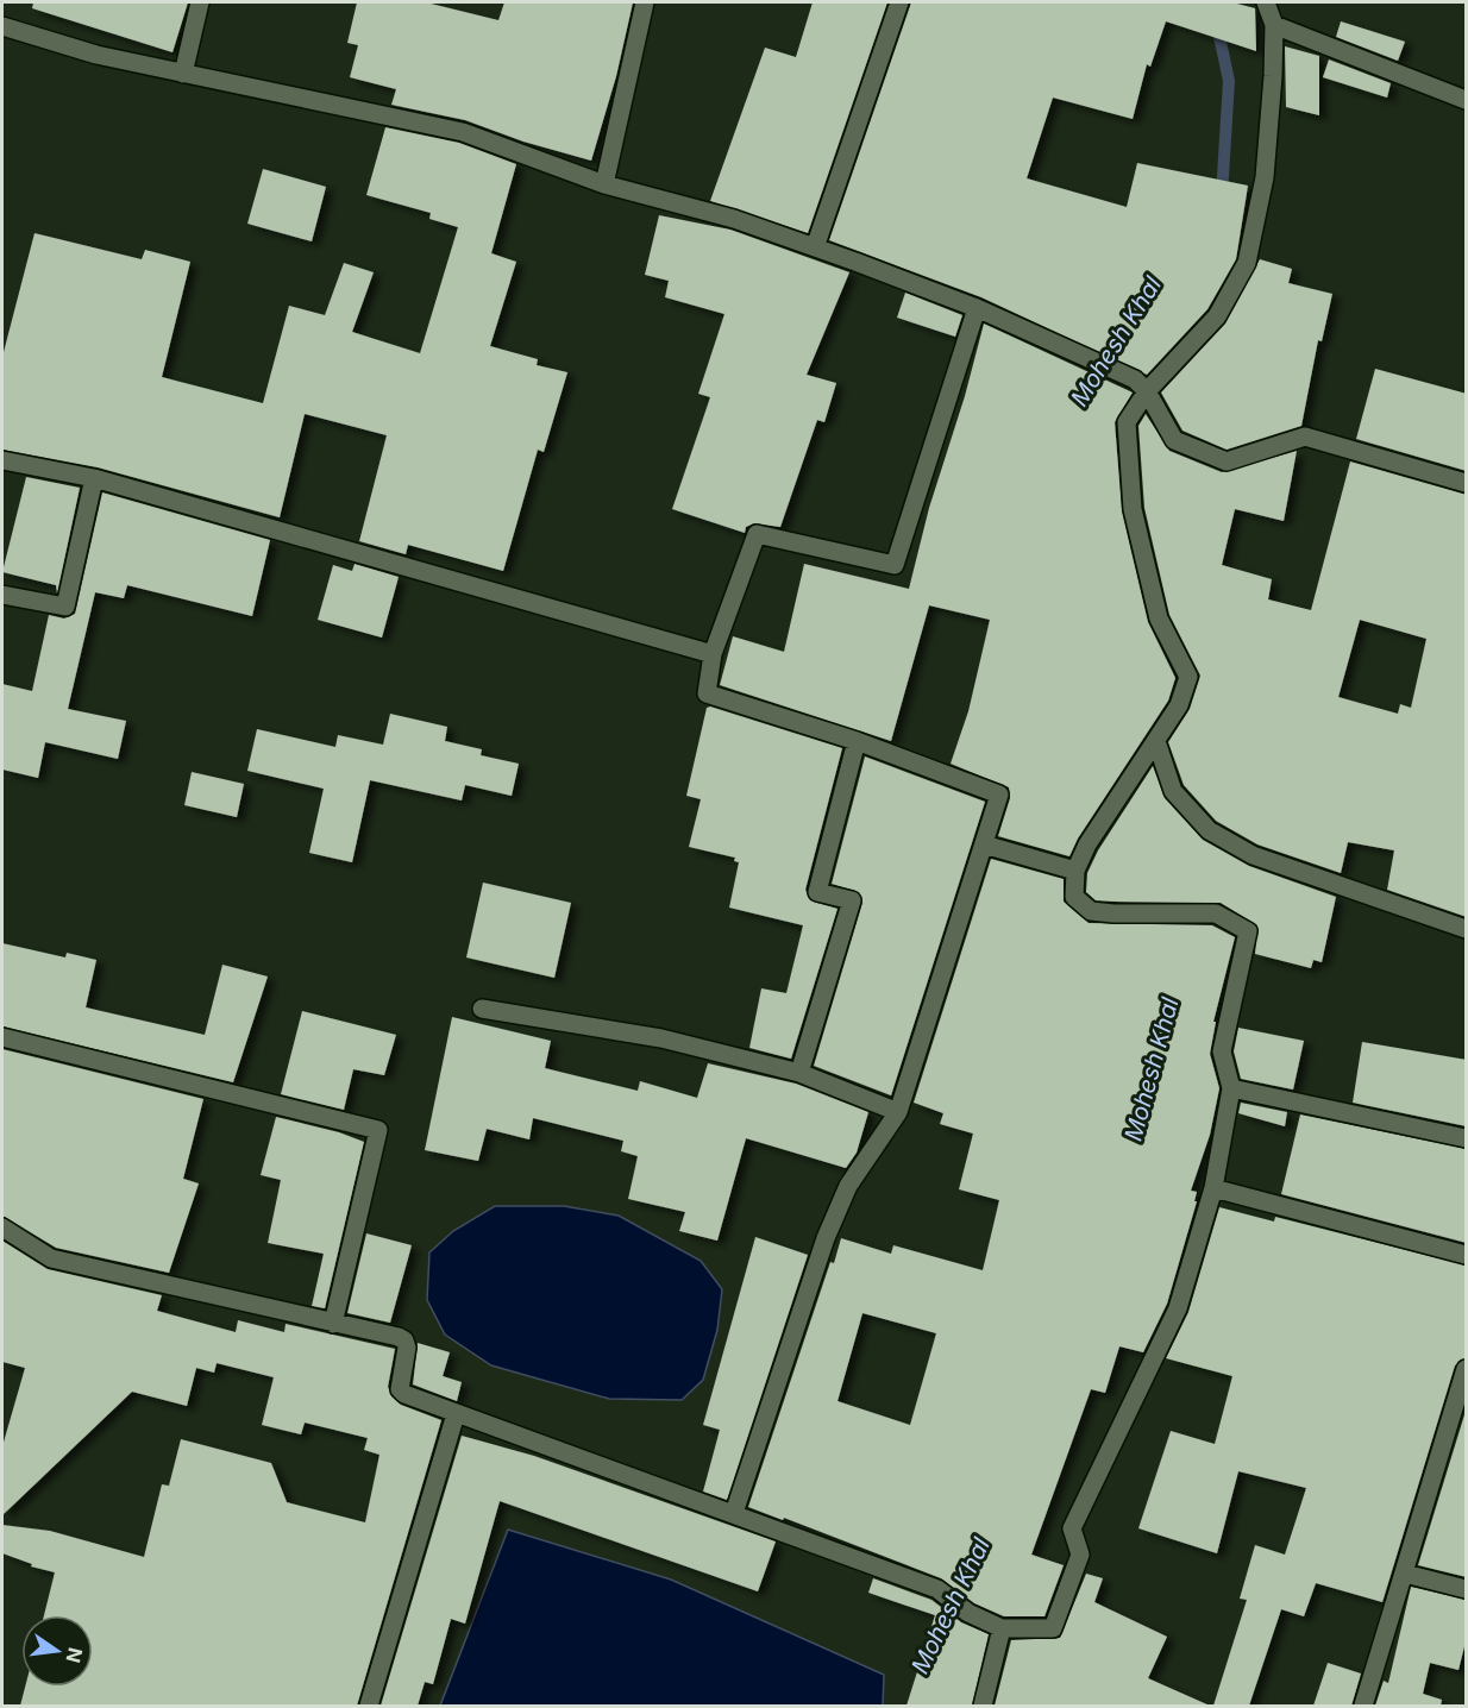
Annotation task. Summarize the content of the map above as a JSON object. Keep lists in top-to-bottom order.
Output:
{
  "water": ["Mohesh Khal"],
  "north": "right"
}
